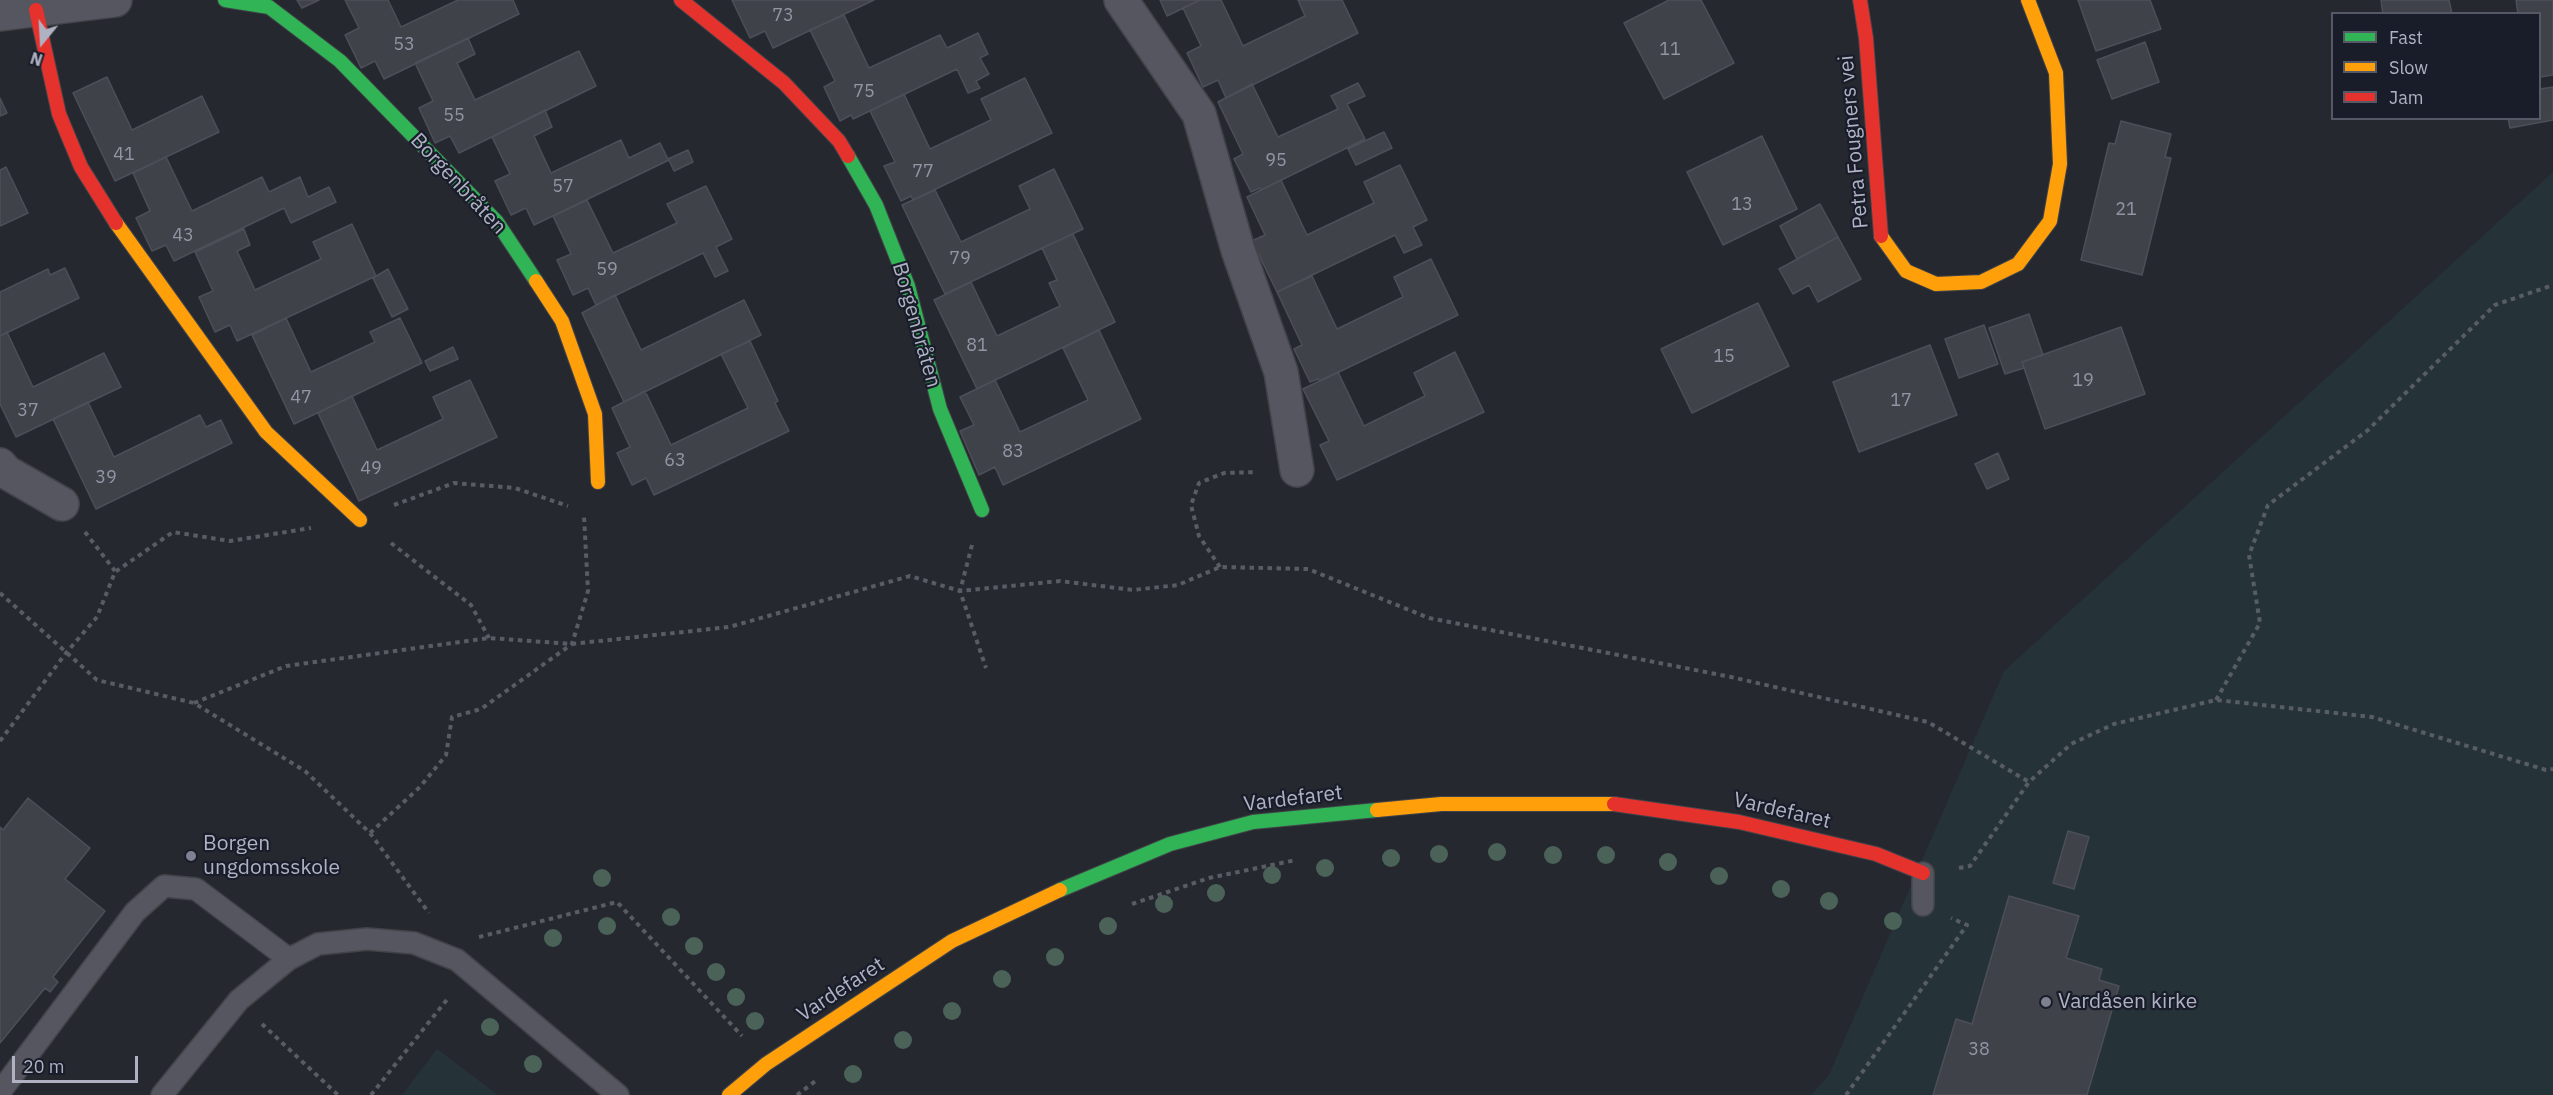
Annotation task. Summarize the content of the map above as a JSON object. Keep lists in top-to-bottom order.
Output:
{
  "streets": {
    "street": ["Petra Fougners vei", "Borgenbråten", "Vardefaret"]
  },
  "places": ["Borgen ungdomsskole", "Vardåsen kirke"],
  "house_numbers": [
    "73",
    "53",
    "11",
    "75",
    "55",
    "41",
    "95",
    "77",
    "57",
    "13",
    "21",
    "43",
    "79",
    "59",
    "81",
    "15",
    "19",
    "47",
    "17",
    "37",
    "83",
    "63",
    "49",
    "39",
    "38"
  ],
  "legend": ["Fast", "Slow", "Jam"],
  "scale_bar": "20 m",
  "north": "bottom"
}
